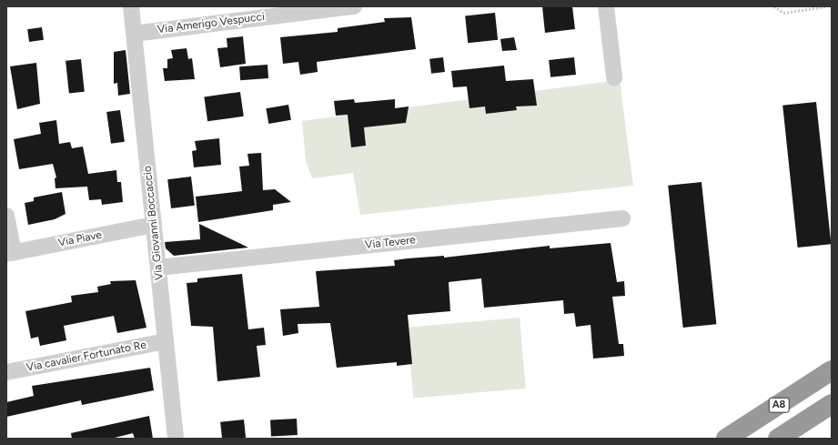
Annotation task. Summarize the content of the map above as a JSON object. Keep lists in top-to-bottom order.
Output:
{
  "streets": {
    "highway": ["A8"],
    "street": [
      "Via Amerigo Vespucci",
      "Via Giovanni Boccaccio",
      "Via Piave",
      "Via Tevere",
      "Via cavalier Fortunato Re"
    ]
  },
  "crossings": [
    ["Via Amerigo Vespucci", "Via Giovanni Boccaccio"],
    ["Via Giovanni Boccaccio", "Via Piave"],
    ["Via Giovanni Boccaccio", "Via Tevere"],
    ["Via Giovanni Boccaccio", "Via cavalier Fortunato Re"]
  ]
}
